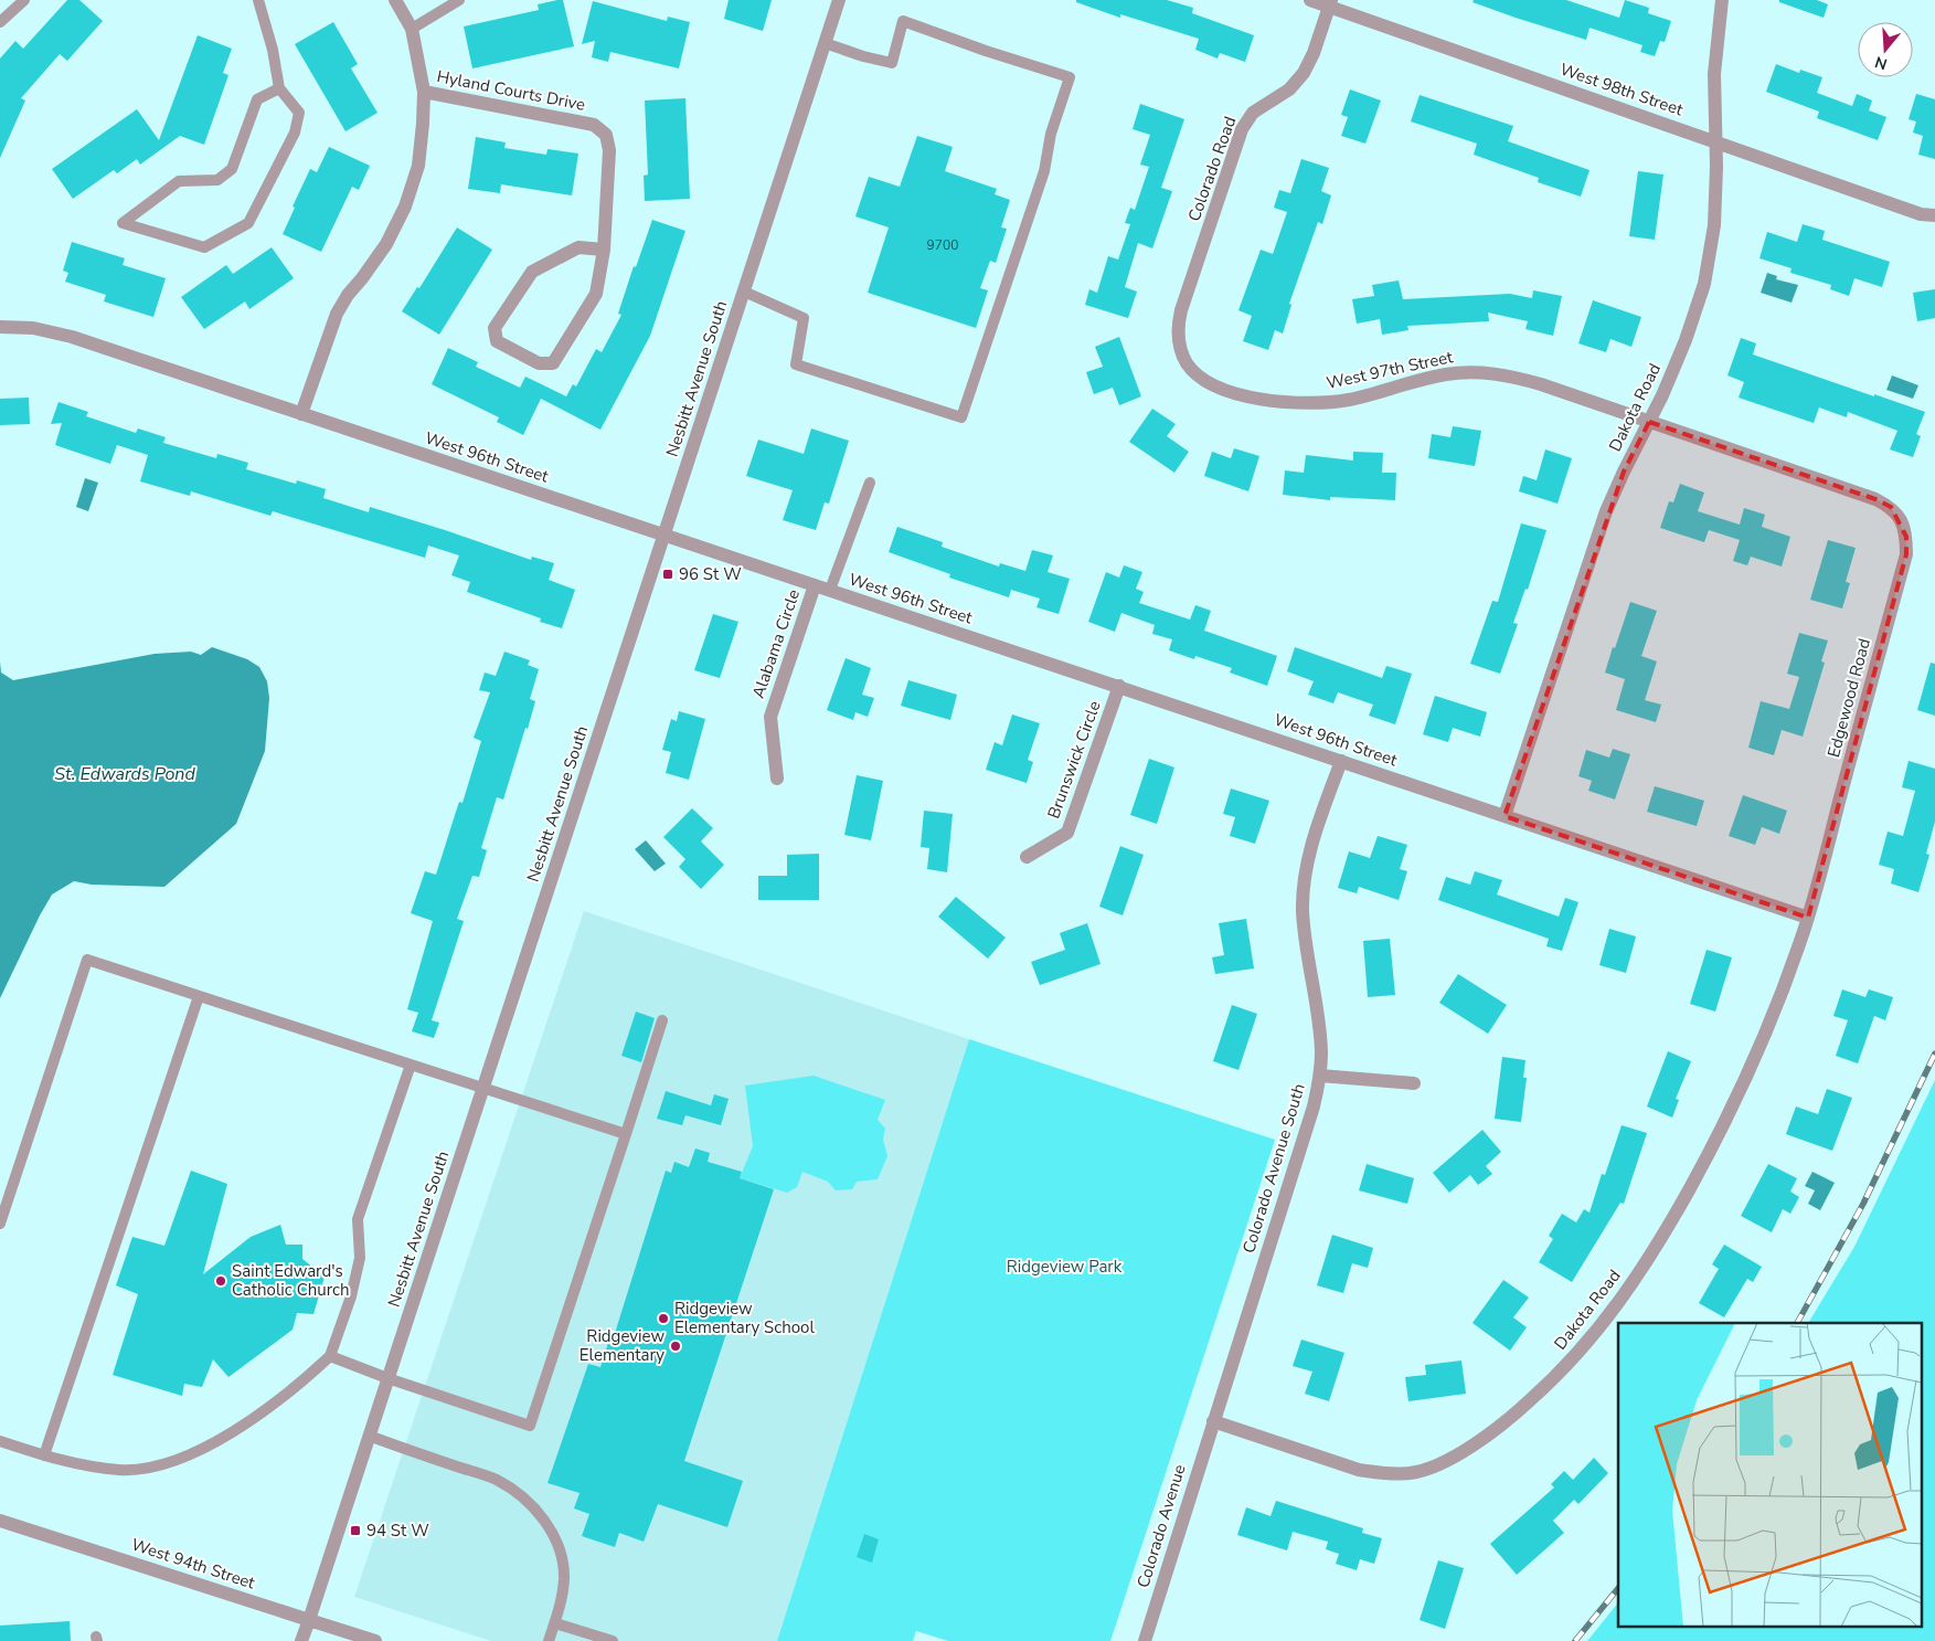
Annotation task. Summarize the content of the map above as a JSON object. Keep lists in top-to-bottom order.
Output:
{
  "streets": {
    "street": [
      "West 98th Street",
      "Hyland Courts Drive",
      "Colorado Road",
      "West 97th Street",
      "Nesbitt Avenue South",
      "Dakota Road",
      "West 96th Street",
      "Alabama Circle",
      "Edgewood Road",
      "Brunswick Circle",
      "Colorado Avenue South",
      "Colorado Avenue",
      "West 94th Street"
    ]
  },
  "crossings": [
    ["West 98th Street", "Colorado Road"],
    ["West 98th Street", "Dakota Road"],
    ["Hyland Courts Drive", "West 96th Street"],
    ["Colorado Road", "West 97th Street"],
    ["West 97th Street", "Dakota Road"],
    ["West 97th Street", "Edgewood Road"],
    ["Nesbitt Avenue South", "West 96th Street"],
    ["Nesbitt Avenue South", "West 94th Street"],
    ["Dakota Road", "West 96th Street"],
    ["Dakota Road", "Edgewood Road"],
    ["Dakota Road", "Colorado Avenue South"],
    ["Dakota Road", "Colorado Avenue"],
    ["West 96th Street", "Alabama Circle"],
    ["West 96th Street", "Edgewood Road"],
    ["West 96th Street", "Brunswick Circle"],
    ["West 96th Street", "Colorado Avenue South"],
    ["Colorado Avenue South", "Colorado Avenue"]
  ],
  "water": ["St. Edwards Pond"],
  "parks": ["Ridgeview Park"],
  "places": {
    "transit": ["96 St W", "94 St W"],
    "other": ["Saint Edward's Catholic Church", "Ridgeview Elementary School", "Ridgeview Elementary"]
  },
  "house_numbers": ["9700"],
  "north": "bottom"
}
